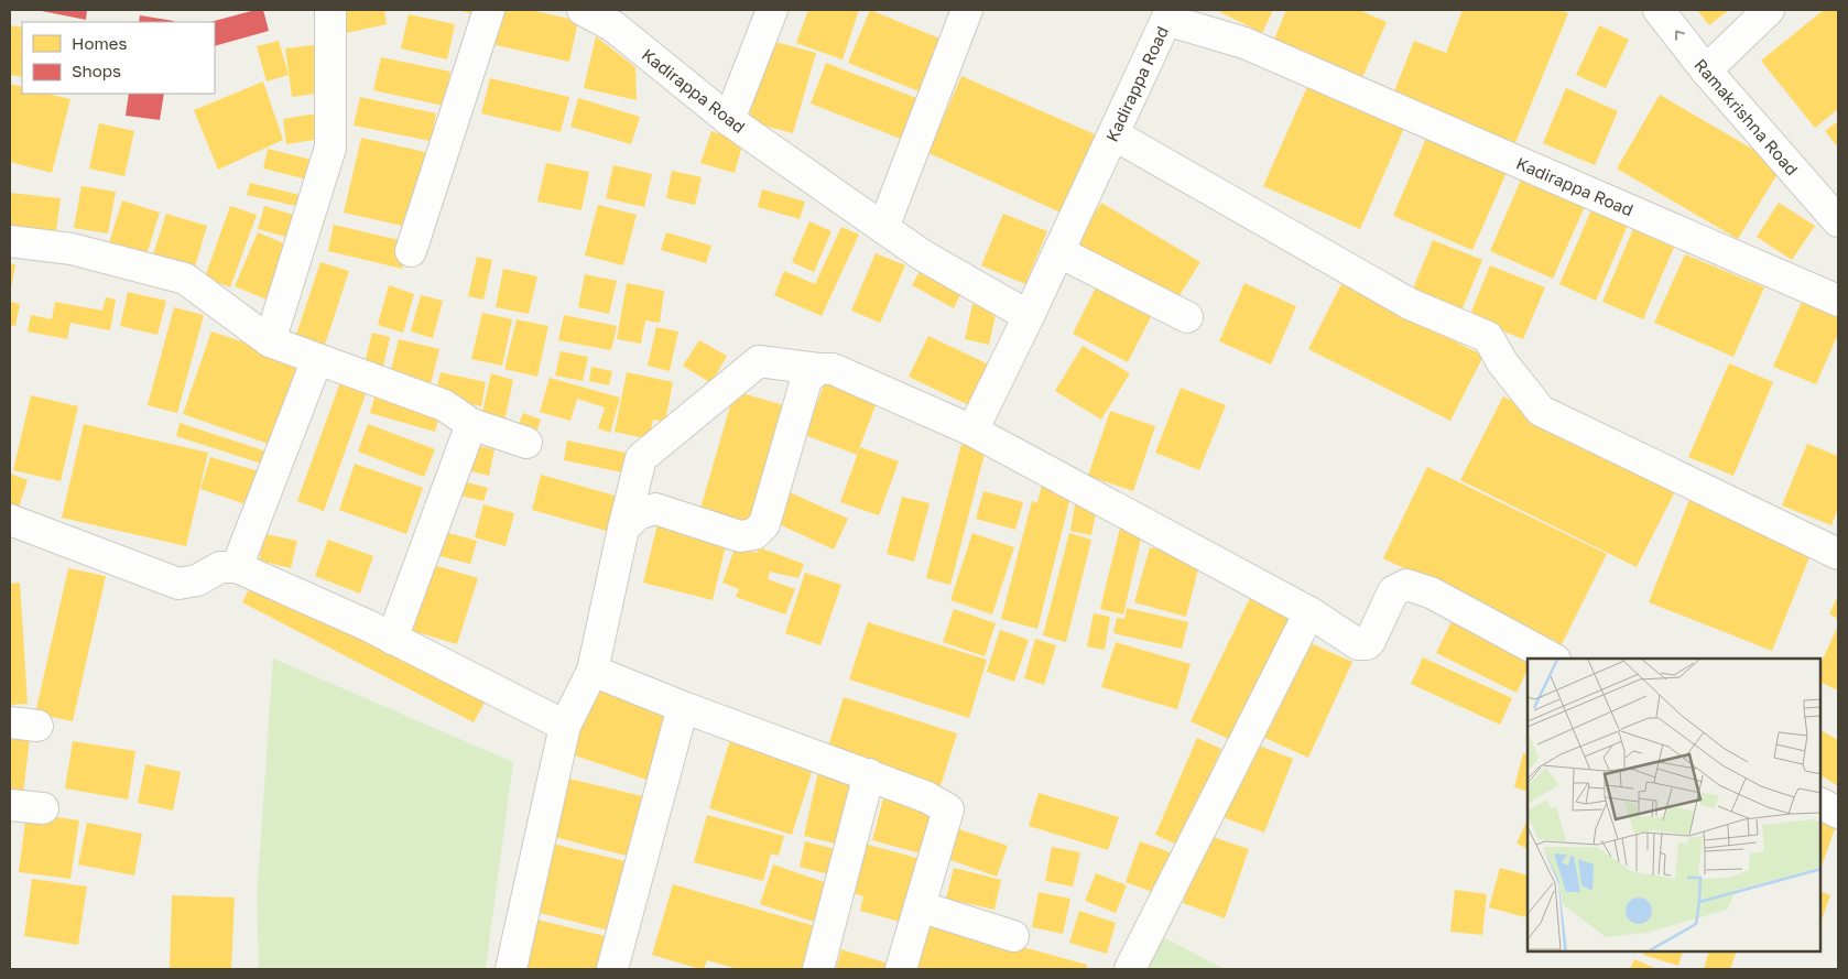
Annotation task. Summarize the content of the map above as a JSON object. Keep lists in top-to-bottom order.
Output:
{
  "streets": {
    "street": ["Kadirappa Road", "Ramakrishna Road"]
  },
  "legend": ["Homes", "Shops"]
}
